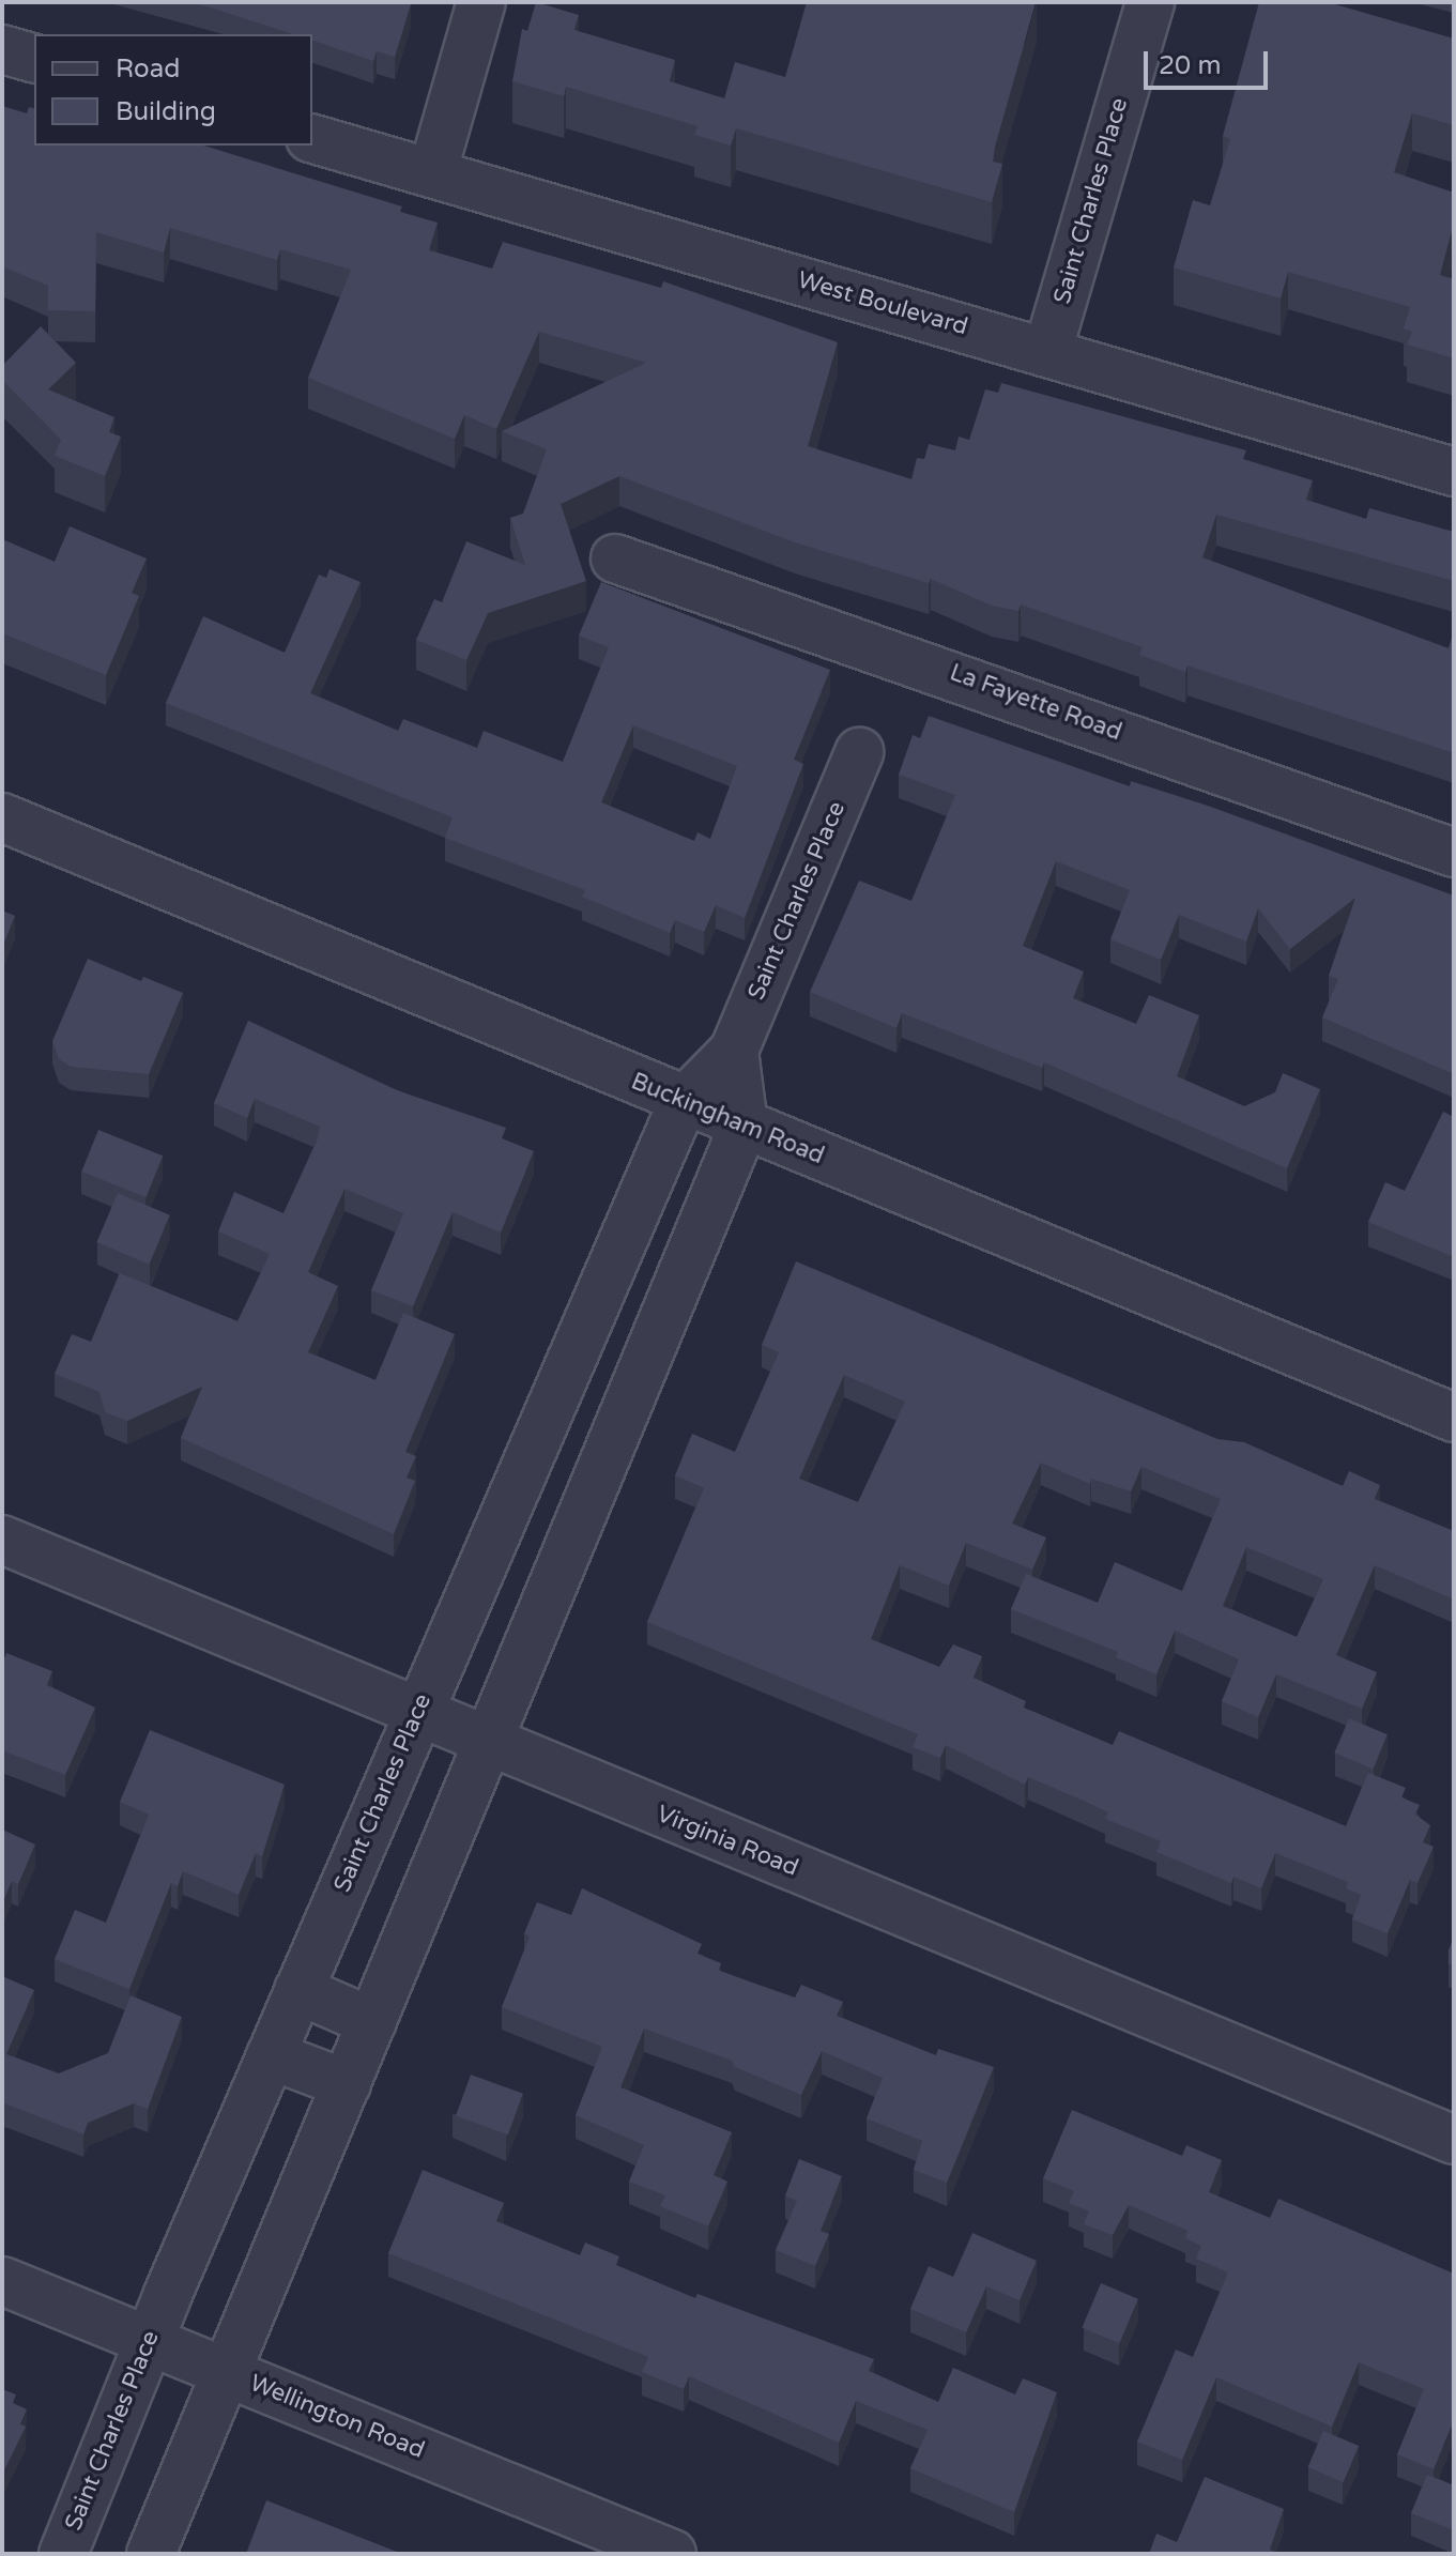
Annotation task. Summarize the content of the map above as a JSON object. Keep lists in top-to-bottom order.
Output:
{
  "streets": {
    "street": [
      "Saint Charles Place",
      "West Boulevard",
      "La Fayette Road",
      "Buckingham Road",
      "Virginia Road",
      "Wellington Road"
    ]
  },
  "crossings": [
    ["Saint Charles Place", "West Boulevard"],
    ["Saint Charles Place", "Buckingham Road"],
    ["Saint Charles Place", "Virginia Road"],
    ["Saint Charles Place", "Wellington Road"]
  ],
  "legend": ["Road", "Building"],
  "scale_bar": "20 m"
}
